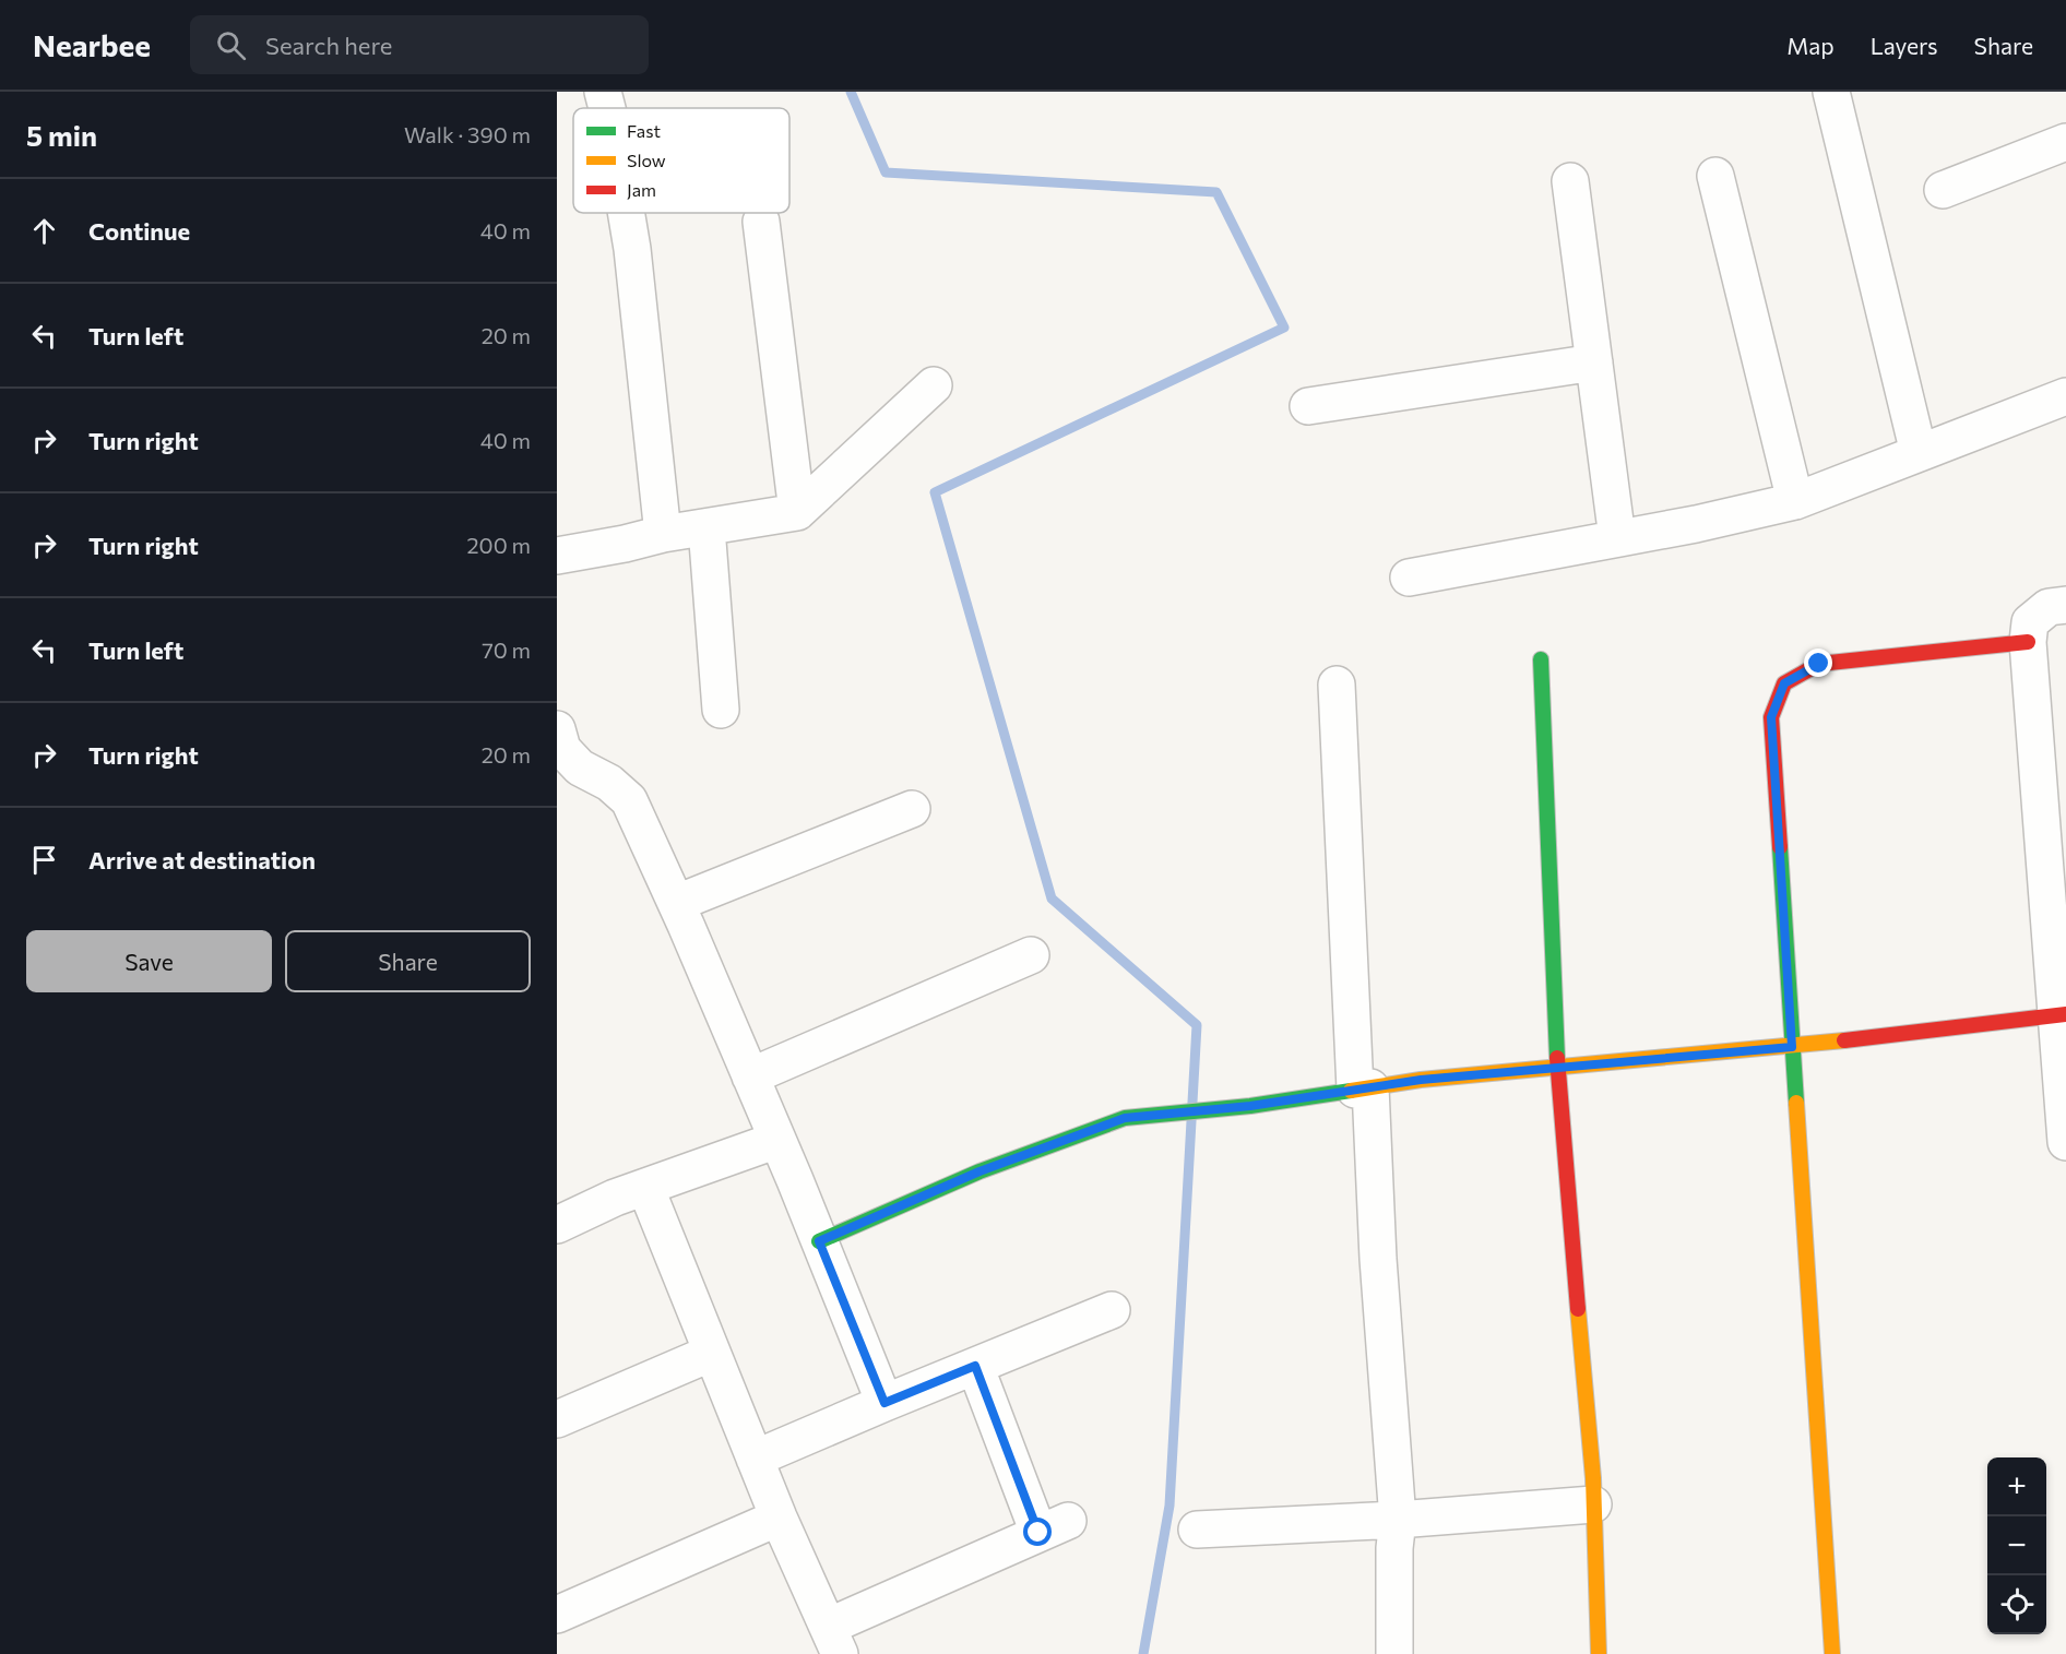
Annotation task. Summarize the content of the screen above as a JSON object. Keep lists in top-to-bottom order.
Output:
{
  "legend": ["Fast", "Slow", "Jam"],
  "page": {
    "header": "Nearbee",
    "search": "Search here",
    "nav": ["Map", "Layers", "Share"],
    "heading": ["5 min", "Walk · 390 m"],
    "list": [
      ["Continue", "40 m"],
      ["Turn left", "20 m"],
      ["Turn right", "40 m"],
      ["Turn right", "200 m"],
      ["Turn left", "70 m"],
      ["Turn right", "20 m"],
      "Arrive at destination"
    ],
    "buttons": ["Save", "Share"],
    "map_buttons": ["+", "−"]
  }
}
